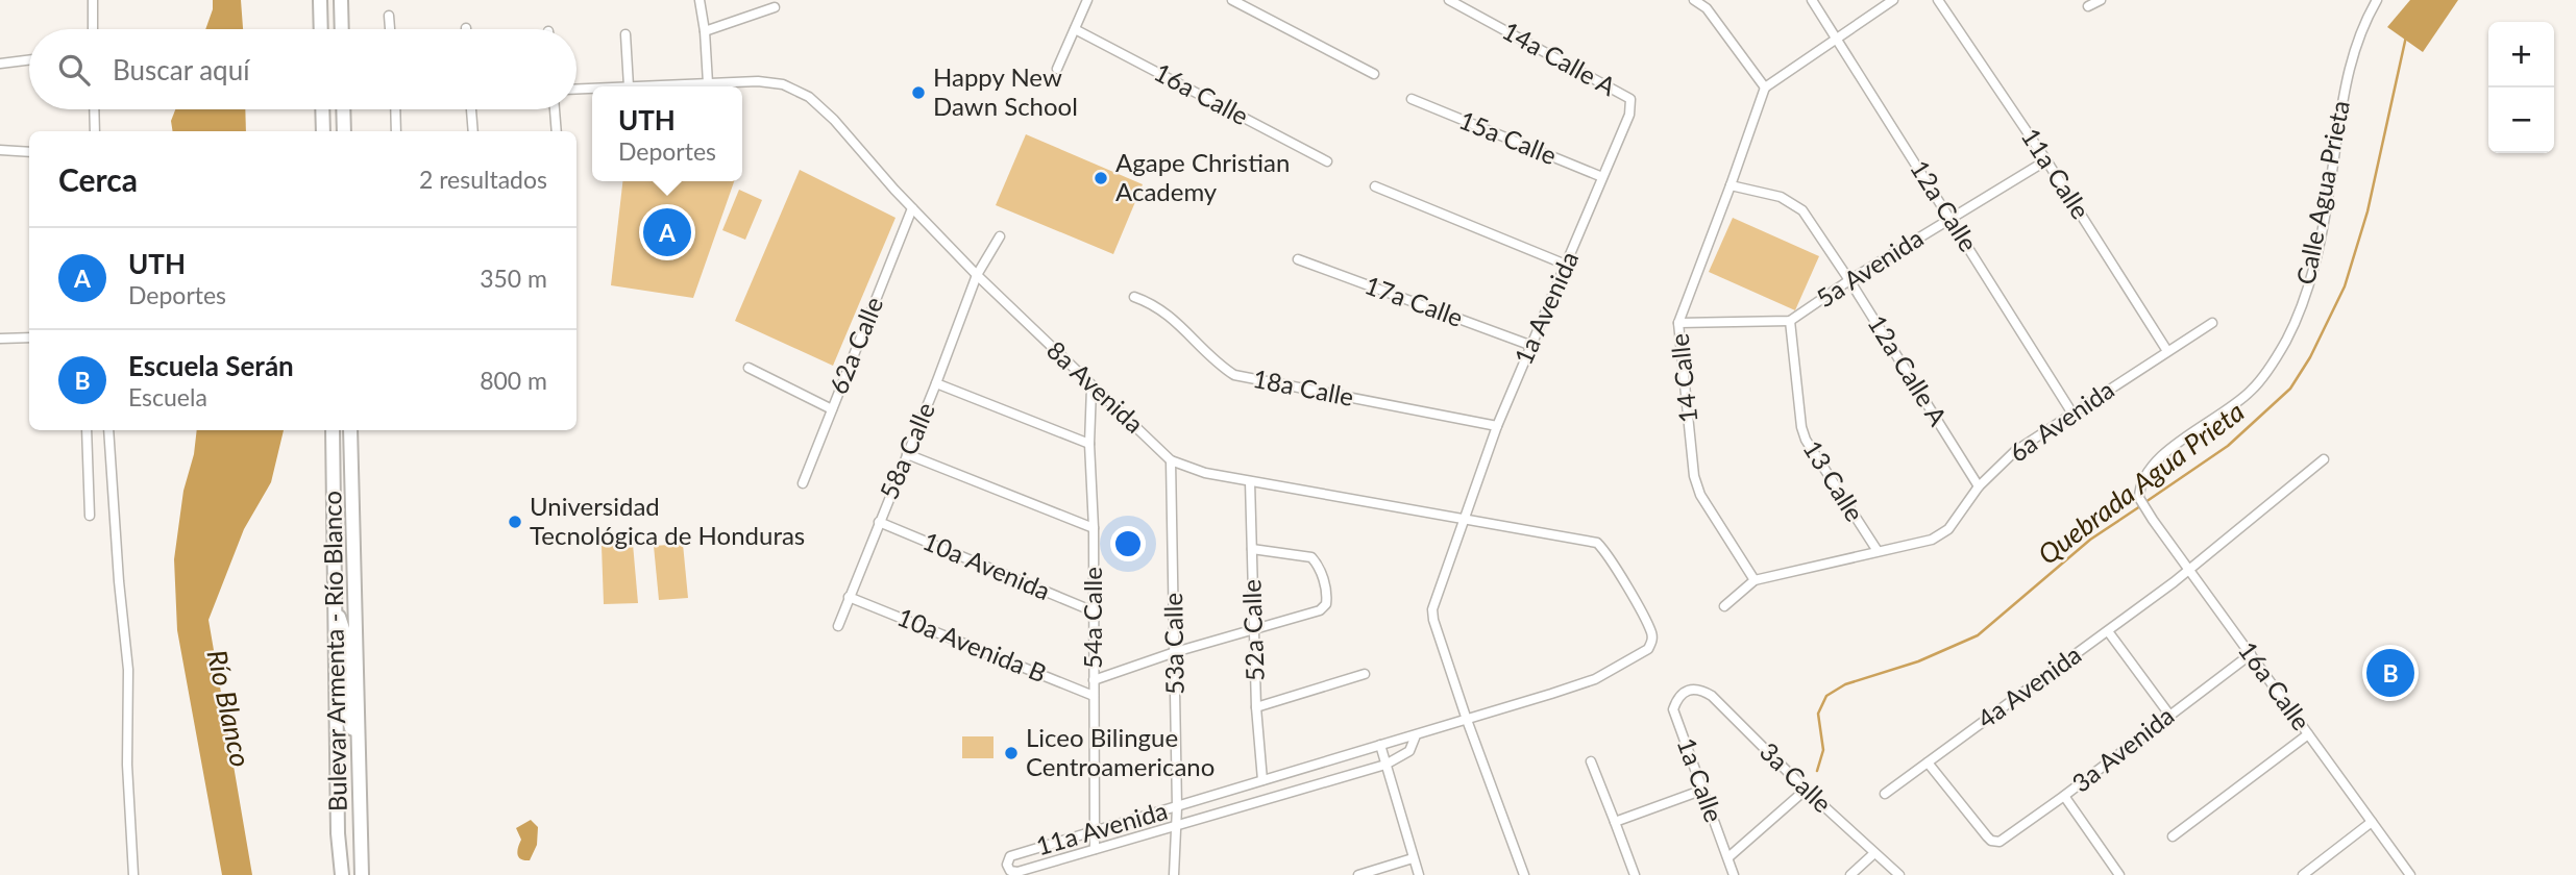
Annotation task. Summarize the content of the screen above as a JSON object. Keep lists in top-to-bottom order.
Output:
{
  "streets": {
    "main road": ["Bulevar Armenta - Río Blanco"],
    "street": [
      "14a Calle A",
      "16a Calle",
      "15a Calle",
      "11a Calle",
      "Calle Agua Prieta",
      "12a Calle",
      "5a Avenida",
      "17a Calle",
      "1a Avenida",
      "62a Calle",
      "12a Calle A",
      "14 Calle",
      "8a Avenida",
      "18a Calle",
      "6a Avenida",
      "58a Calle",
      "13 Calle",
      "10a Avenida",
      "54a Calle",
      "52a Calle",
      "53a Calle",
      "10a Avenida B",
      "4a Avenida",
      "3a Avenida",
      "3a Calle",
      "1a Calle",
      "11a Avenida"
    ]
  },
  "crossings": [
    ["14a Calle A", "1a Avenida"],
    ["16a Calle", "Calle Agua Prieta"],
    ["16a Calle", "4a Avenida"],
    ["16a Calle", "3a Avenida"],
    ["15a Calle", "1a Avenida"],
    ["11a Calle", "5a Avenida"],
    ["11a Calle", "6a Avenida"],
    ["12a Calle", "5a Avenida"],
    ["12a Calle", "6a Avenida"],
    ["5a Avenida", "12a Calle A"],
    ["5a Avenida", "14 Calle"],
    ["5a Avenida", "13 Calle"],
    ["17a Calle", "1a Avenida"],
    ["1a Avenida", "8a Avenida"],
    ["1a Avenida", "18a Calle"],
    ["1a Avenida", "11a Avenida"],
    ["62a Calle", "8a Avenida"],
    ["12a Calle A", "14 Calle"],
    ["12a Calle A", "6a Avenida"],
    ["14 Calle", "6a Avenida"],
    ["8a Avenida", "58a Calle"],
    ["8a Avenida", "54a Calle"],
    ["8a Avenida", "52a Calle"],
    ["8a Avenida", "53a Calle"],
    ["8a Avenida", "11a Avenida"],
    ["6a Avenida", "13 Calle"],
    ["58a Calle", "10a Avenida"],
    ["58a Calle", "10a Avenida B"],
    ["10a Avenida", "54a Calle"],
    ["54a Calle", "10a Avenida B"],
    ["54a Calle", "11a Avenida"],
    ["52a Calle", "11a Avenida"],
    ["53a Calle", "11a Avenida"],
    ["4a Avenida", "3a Avenida"],
    ["3a Calle", "1a Calle"]
  ],
  "water": ["Quebrada Agua Prieta", "Río Blanco"],
  "places": [
    "Happy New Dawn School",
    "Agape Christian Academy",
    "Universidad Tecnológica de Honduras",
    "Liceo Bilingue Centroamericano"
  ],
  "page": {
    "map_buttons": ["+", "−"],
    "search": "Buscar aquí",
    "popup": ["UTH", "Deportes"],
    "heading": ["Cerca", "2 resultados"],
    "pins": ["A", "B"],
    "list": [
      {
        "mark": "A",
        "name": "UTH",
        "note": "Deportes",
        "value": "350 m"
      },
      {
        "mark": "B",
        "name": "Escuela Serán",
        "note": "Escuela",
        "value": "800 m"
      }
    ]
  }
}
